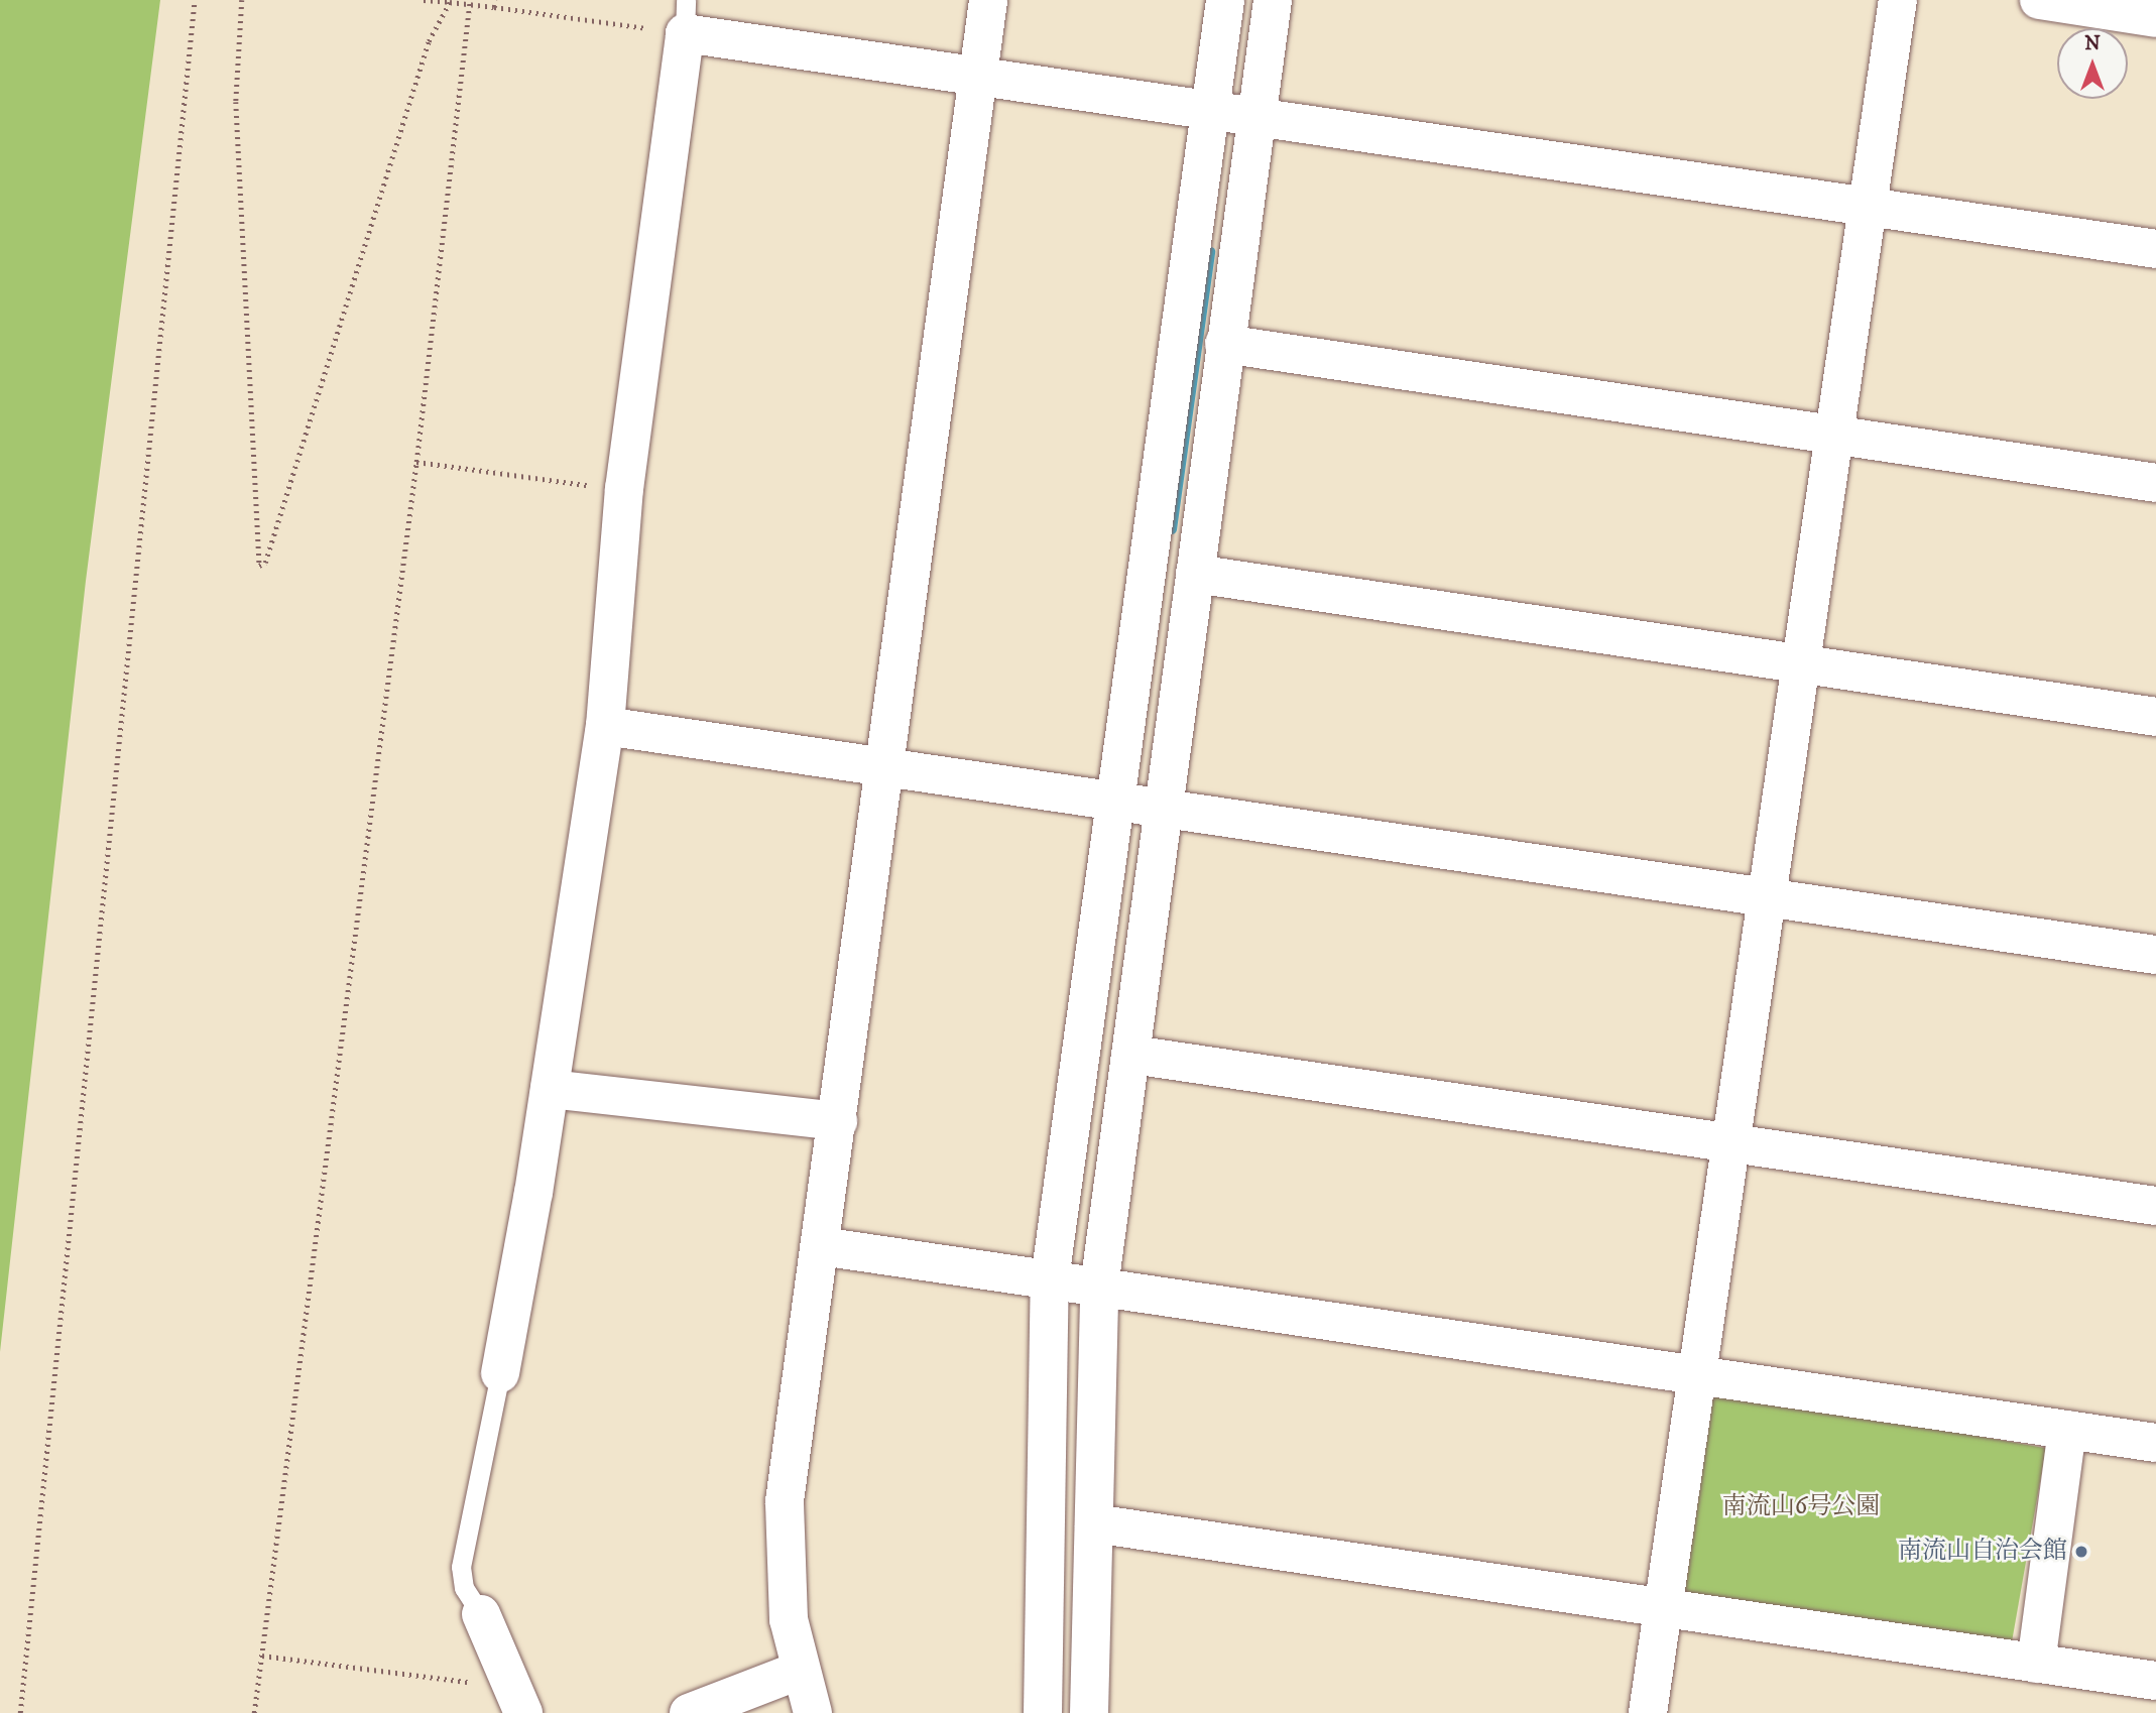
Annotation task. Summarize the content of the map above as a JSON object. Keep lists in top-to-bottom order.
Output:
{
  "parks": ["南流山6号公園"],
  "places": ["南流山自治会館"],
  "north": "top"
}
